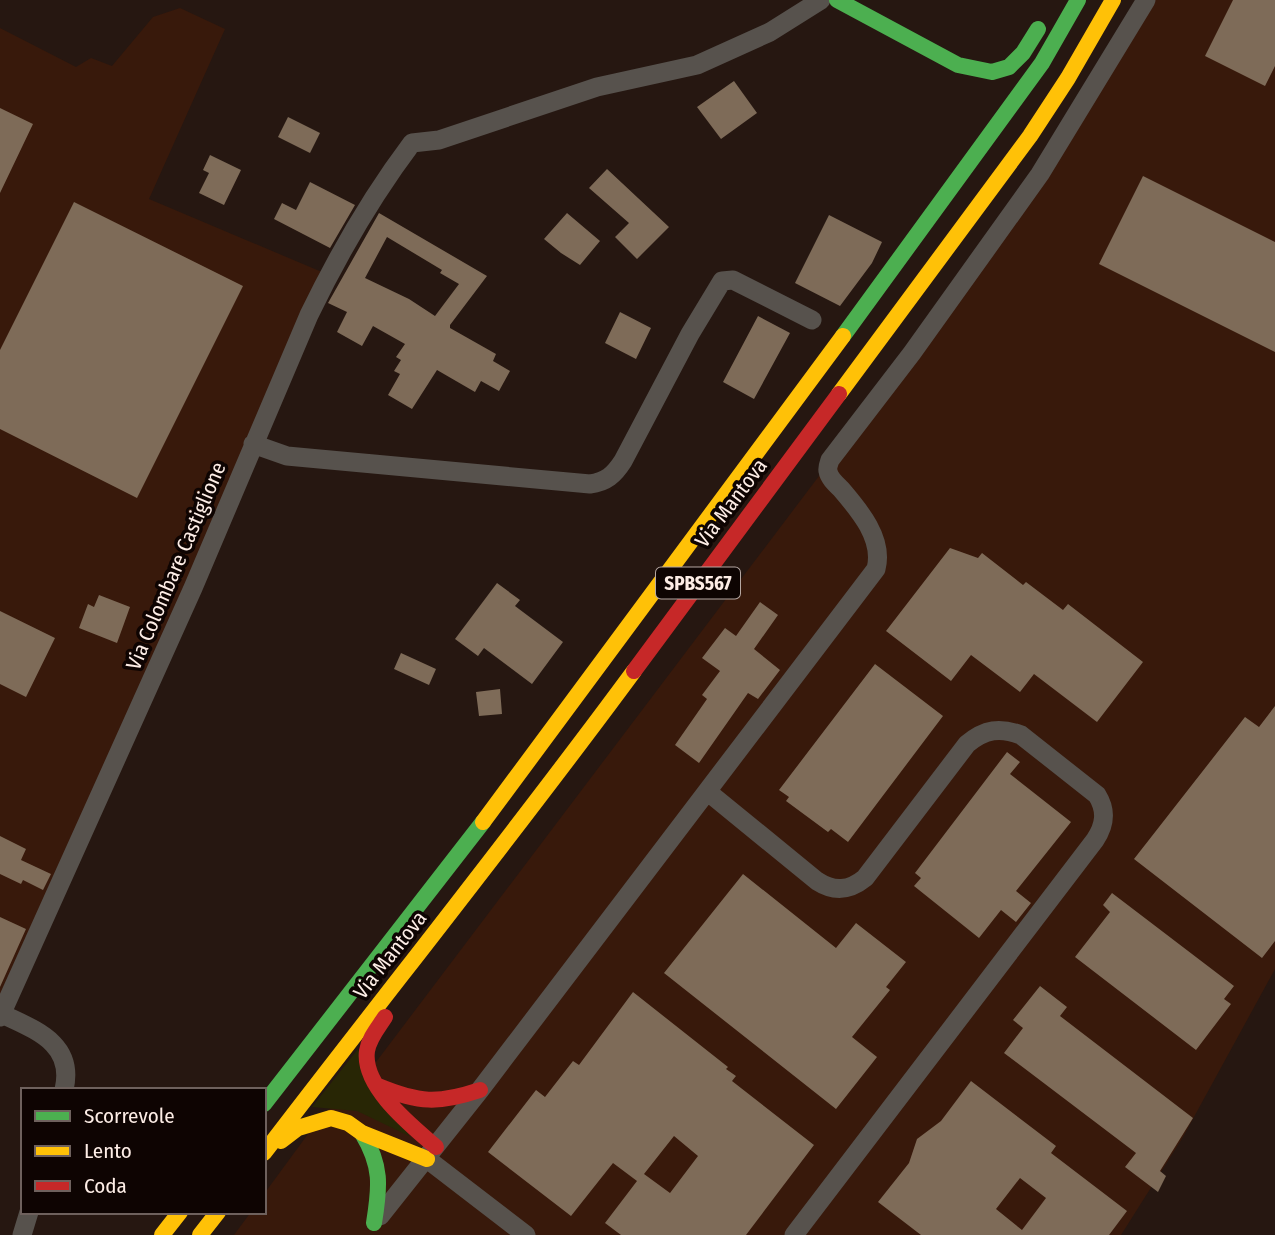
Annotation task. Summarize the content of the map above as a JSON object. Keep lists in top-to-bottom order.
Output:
{
  "streets": {
    "highway": ["Via Mantova", "SPBS567"],
    "street": ["Via Colombare Castiglione"]
  },
  "legend": ["Scorrevole", "Lento", "Coda"]
}
